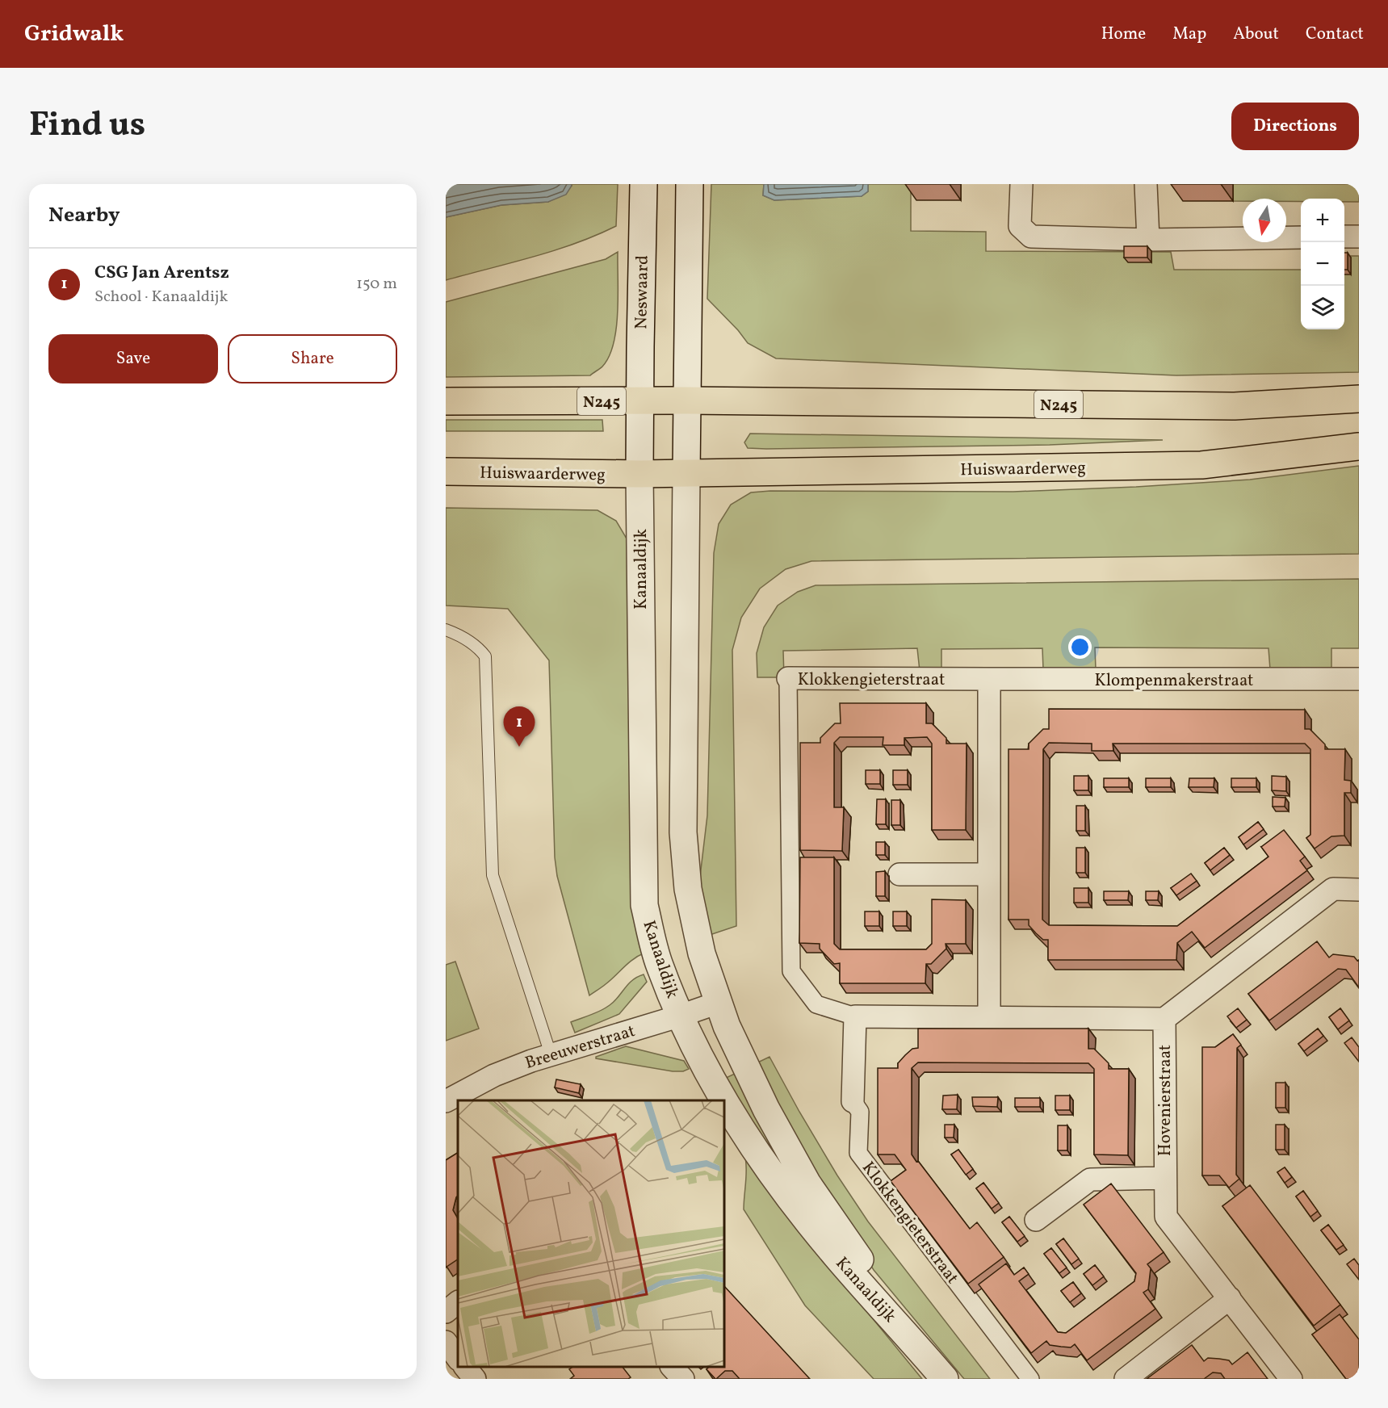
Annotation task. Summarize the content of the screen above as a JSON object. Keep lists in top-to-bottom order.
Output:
{
  "streets": {
    "highway": ["N245", "Huiswaarderweg"],
    "street": [
      "Neswaard",
      "Kanaaldijk",
      "Klokkengieterstraat",
      "Klompenmakerstraat",
      "Breeuwerstraat",
      "Hovenierstraat"
    ]
  },
  "crossings": [
    ["Neswaard", "N245"],
    ["Huiswaarderweg", "Kanaaldijk"],
    ["Kanaaldijk", "Breeuwerstraat"],
    ["Klokkengieterstraat", "Klompenmakerstraat"],
    ["Klokkengieterstraat", "Hovenierstraat"]
  ],
  "north": "bottom",
  "page": {
    "header": "Gridwalk",
    "nav": [
      "Home",
      "Map",
      "About",
      "Contact"
    ],
    "title": "Find us",
    "buttons": [
      "Directions",
      ["Save", "Share"]
    ],
    "heading": "Nearby",
    "map_buttons": ["+", "−"],
    "list": [
      {
        "mark": "1",
        "name": "CSG Jan Arentsz",
        "note": "School · Kanaaldijk",
        "value": "150 m"
      }
    ],
    "pins": "1"
  }
}
